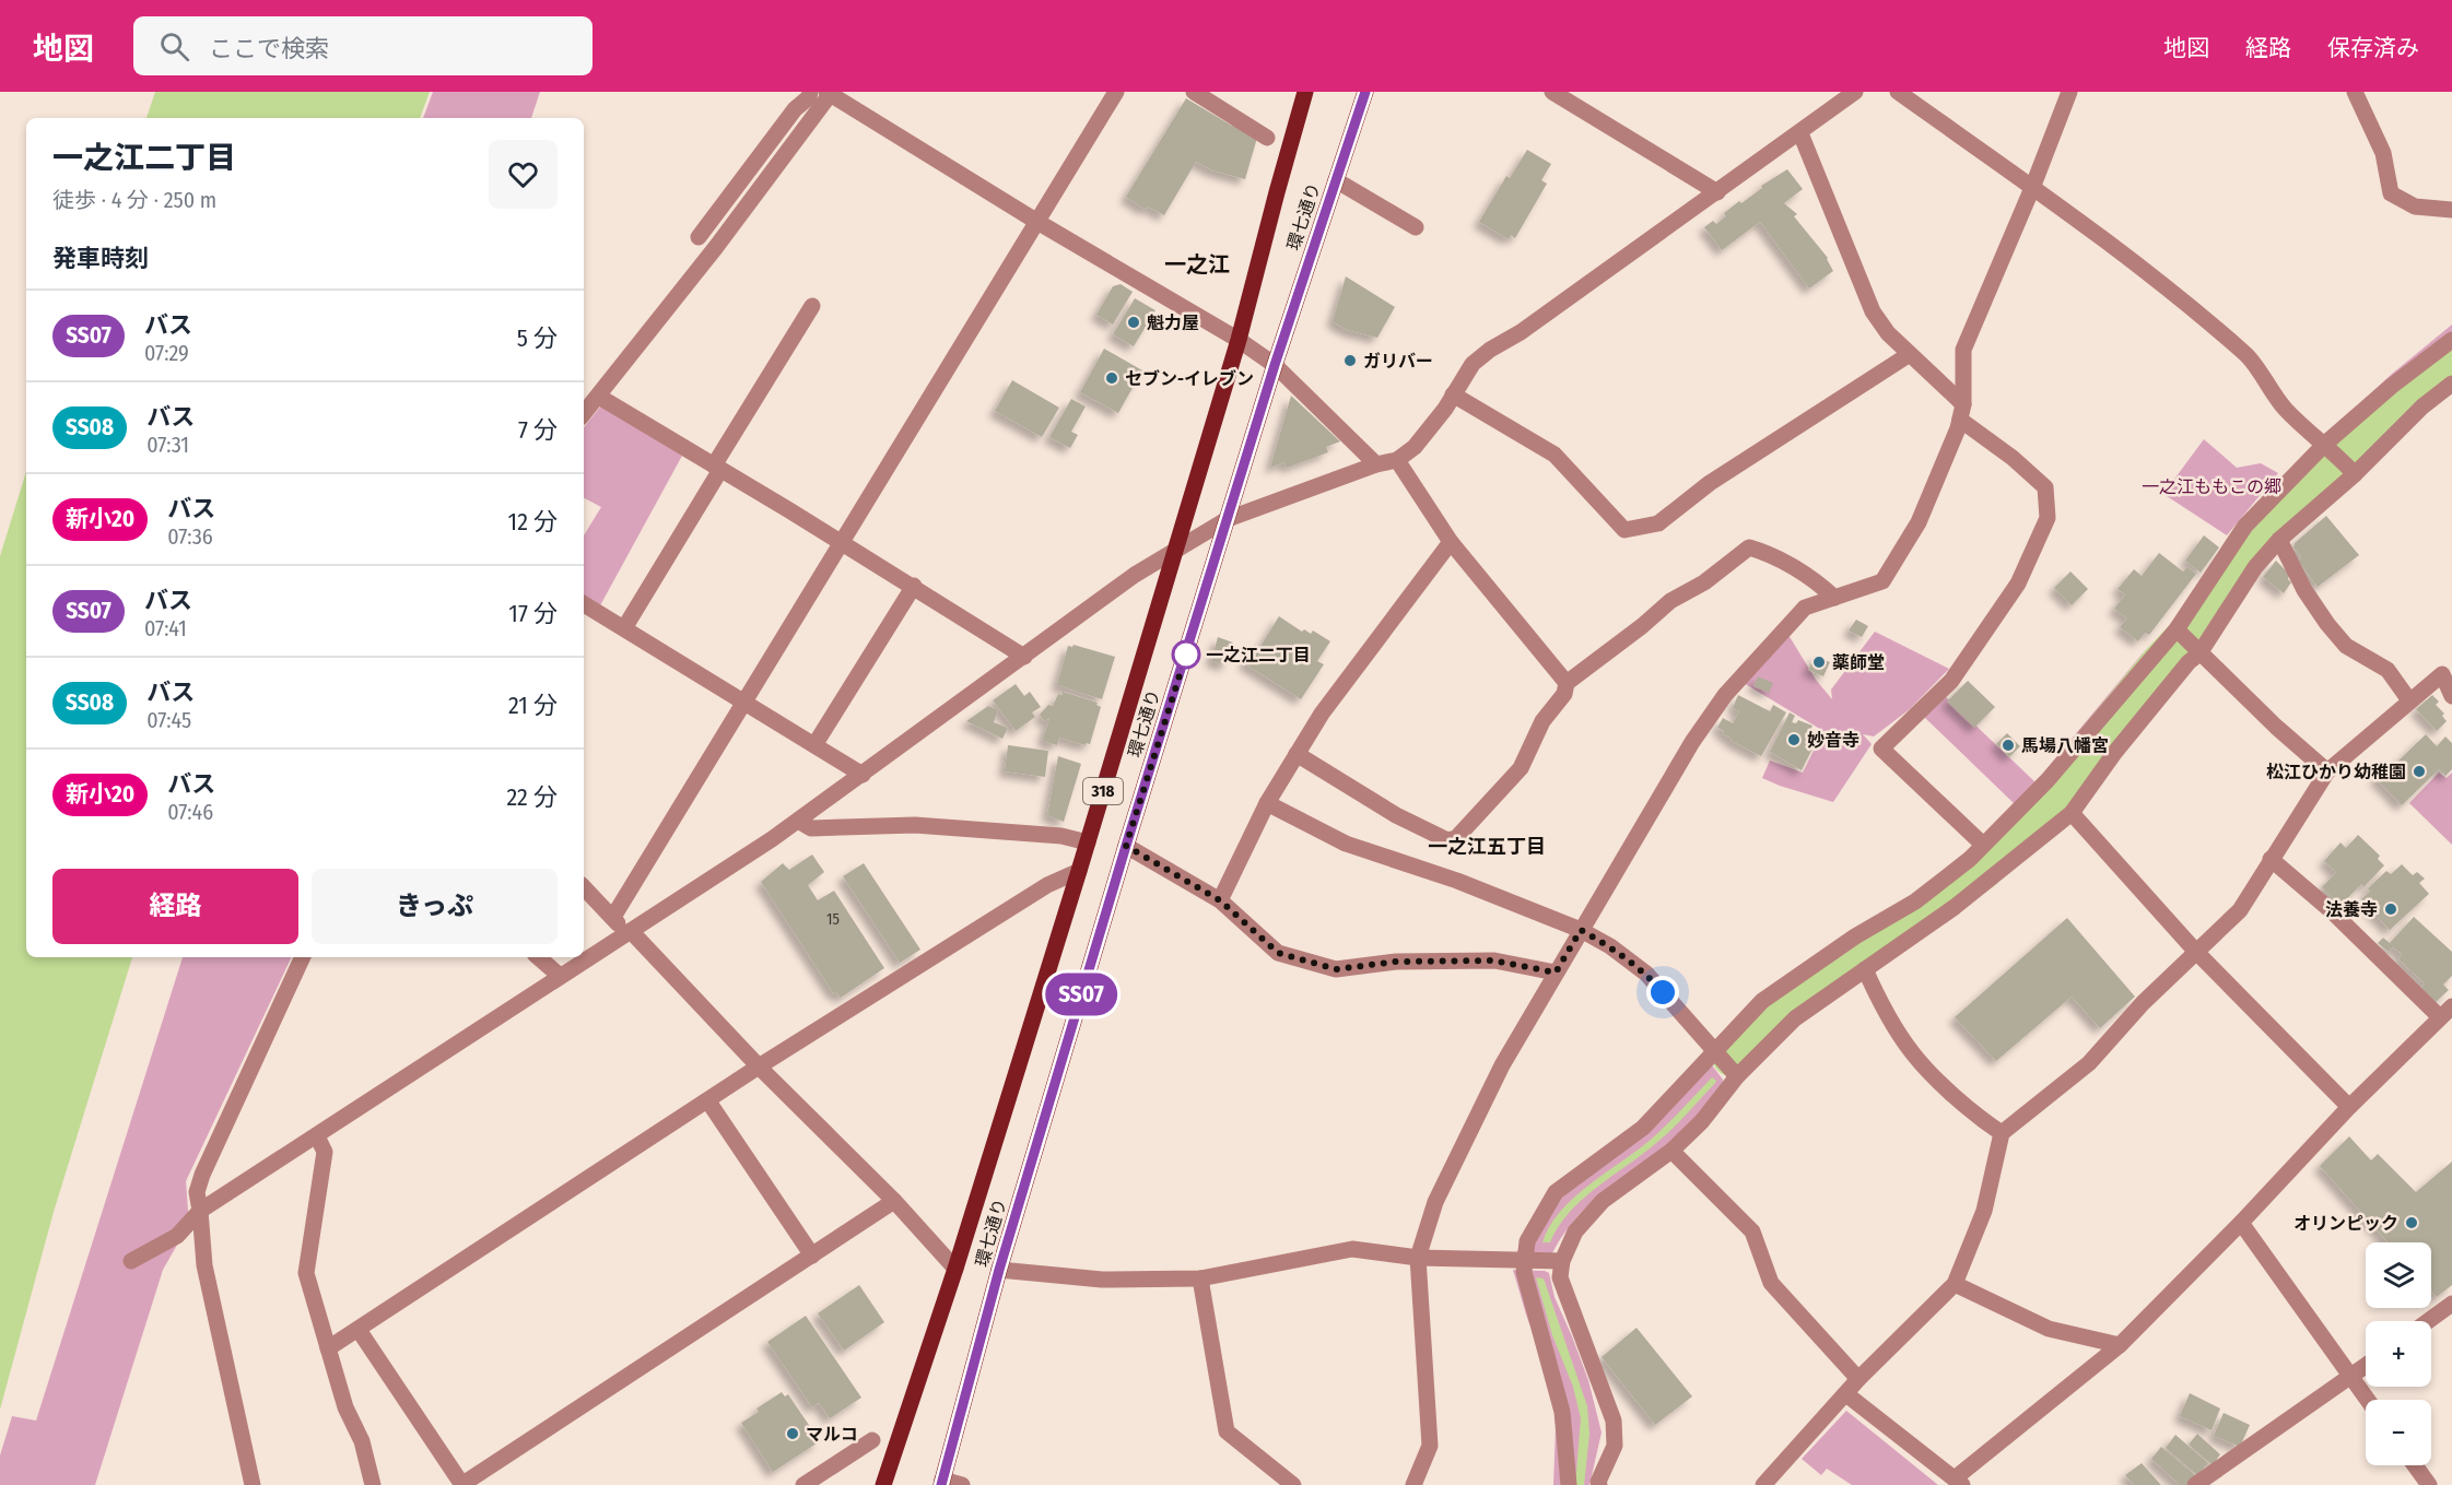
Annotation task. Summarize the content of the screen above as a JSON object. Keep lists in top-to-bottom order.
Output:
{
  "streets": {
    "main road": ["環七通り", "318"]
  },
  "districts": ["一之江", "一之江五丁目"],
  "parks": ["一之江ももこの郷"],
  "places": [
    "魁力屋",
    "ガリバー",
    "セブン-イレブン",
    "一之江二丁目",
    "薬師堂",
    "妙音寺",
    "馬場八幡宮",
    "松江ひかり幼稚園",
    "法養寺",
    "オリンピック",
    "マルコ"
  ],
  "lines": ["bus line SS07"],
  "house_numbers": ["15"],
  "page": {
    "header": "地図",
    "search": "ここで検索",
    "nav": ["地図", "経路", "保存済み"],
    "on_map": "SS07",
    "heading": [
      ["一之江二丁目", "徒歩 · 4 分 · 250 m"],
      "発車時刻"
    ],
    "list": [
      {
        "mark": "SS07",
        "name": "バス",
        "note": "07:29",
        "value": "5 分"
      },
      {
        "mark": "SS08",
        "name": "バス",
        "note": "07:31",
        "value": "7 分"
      },
      {
        "mark": "新小20",
        "name": "バス",
        "note": "07:36",
        "value": "12 分"
      },
      {
        "mark": "SS07",
        "name": "バス",
        "note": "07:41",
        "value": "17 分"
      },
      {
        "mark": "SS08",
        "name": "バス",
        "note": "07:45",
        "value": "21 分"
      },
      {
        "mark": "新小20",
        "name": "バス",
        "note": "07:46",
        "value": "22 分"
      }
    ],
    "buttons": ["経路", "きっぷ"],
    "map_buttons": ["+", "−"]
  }
}
